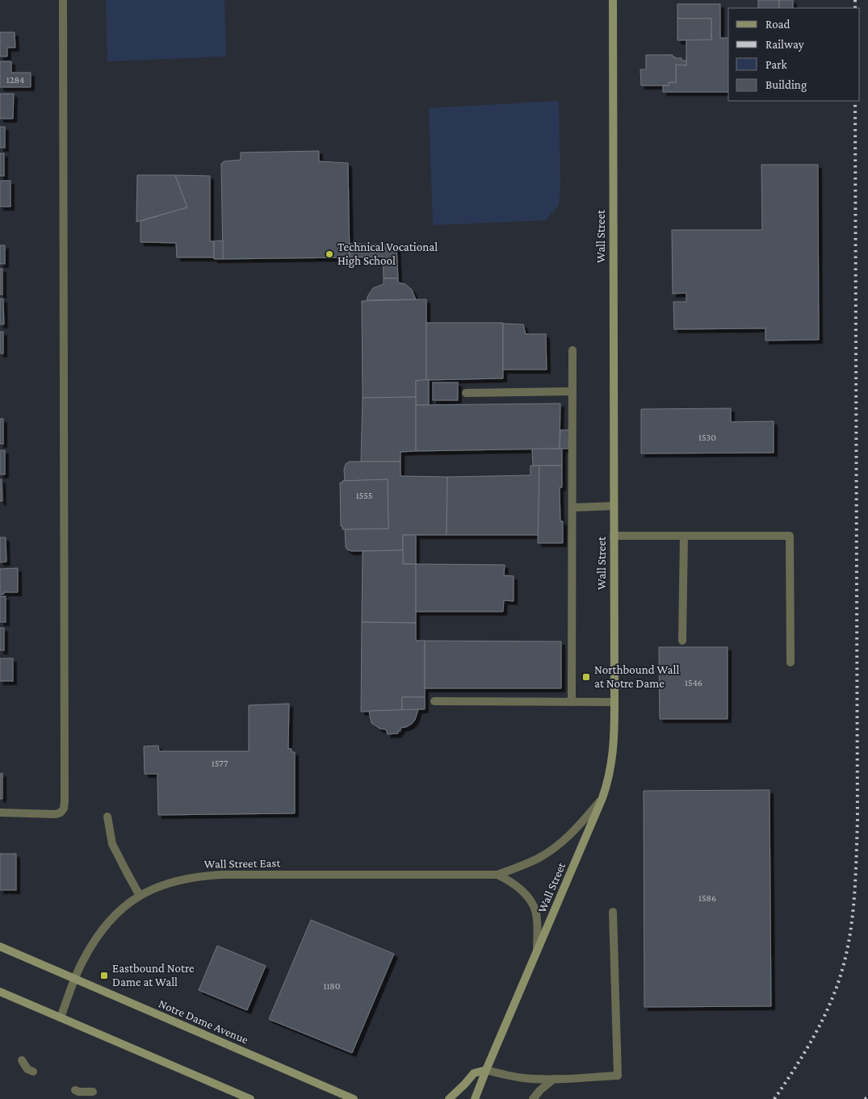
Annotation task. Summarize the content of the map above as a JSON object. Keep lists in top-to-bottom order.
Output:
{
  "streets": {
    "main road": ["Wall Street", "Notre Dame Avenue"],
    "street": ["Wall Street East"]
  },
  "crossings": [
    ["Wall Street East", "Notre Dame Avenue"]
  ],
  "places": {
    "other": ["Technical Vocational High School"],
    "transit": ["Northbound Wall at Notre Dame", "Eastbound Notre Dame at Wall"]
  },
  "house_numbers": [
    "1284",
    "1530",
    "1555",
    "1546",
    "1577",
    "1586",
    "1180"
  ],
  "legend": [
    "Road",
    "Railway",
    "Park",
    "Building"
  ]
}
